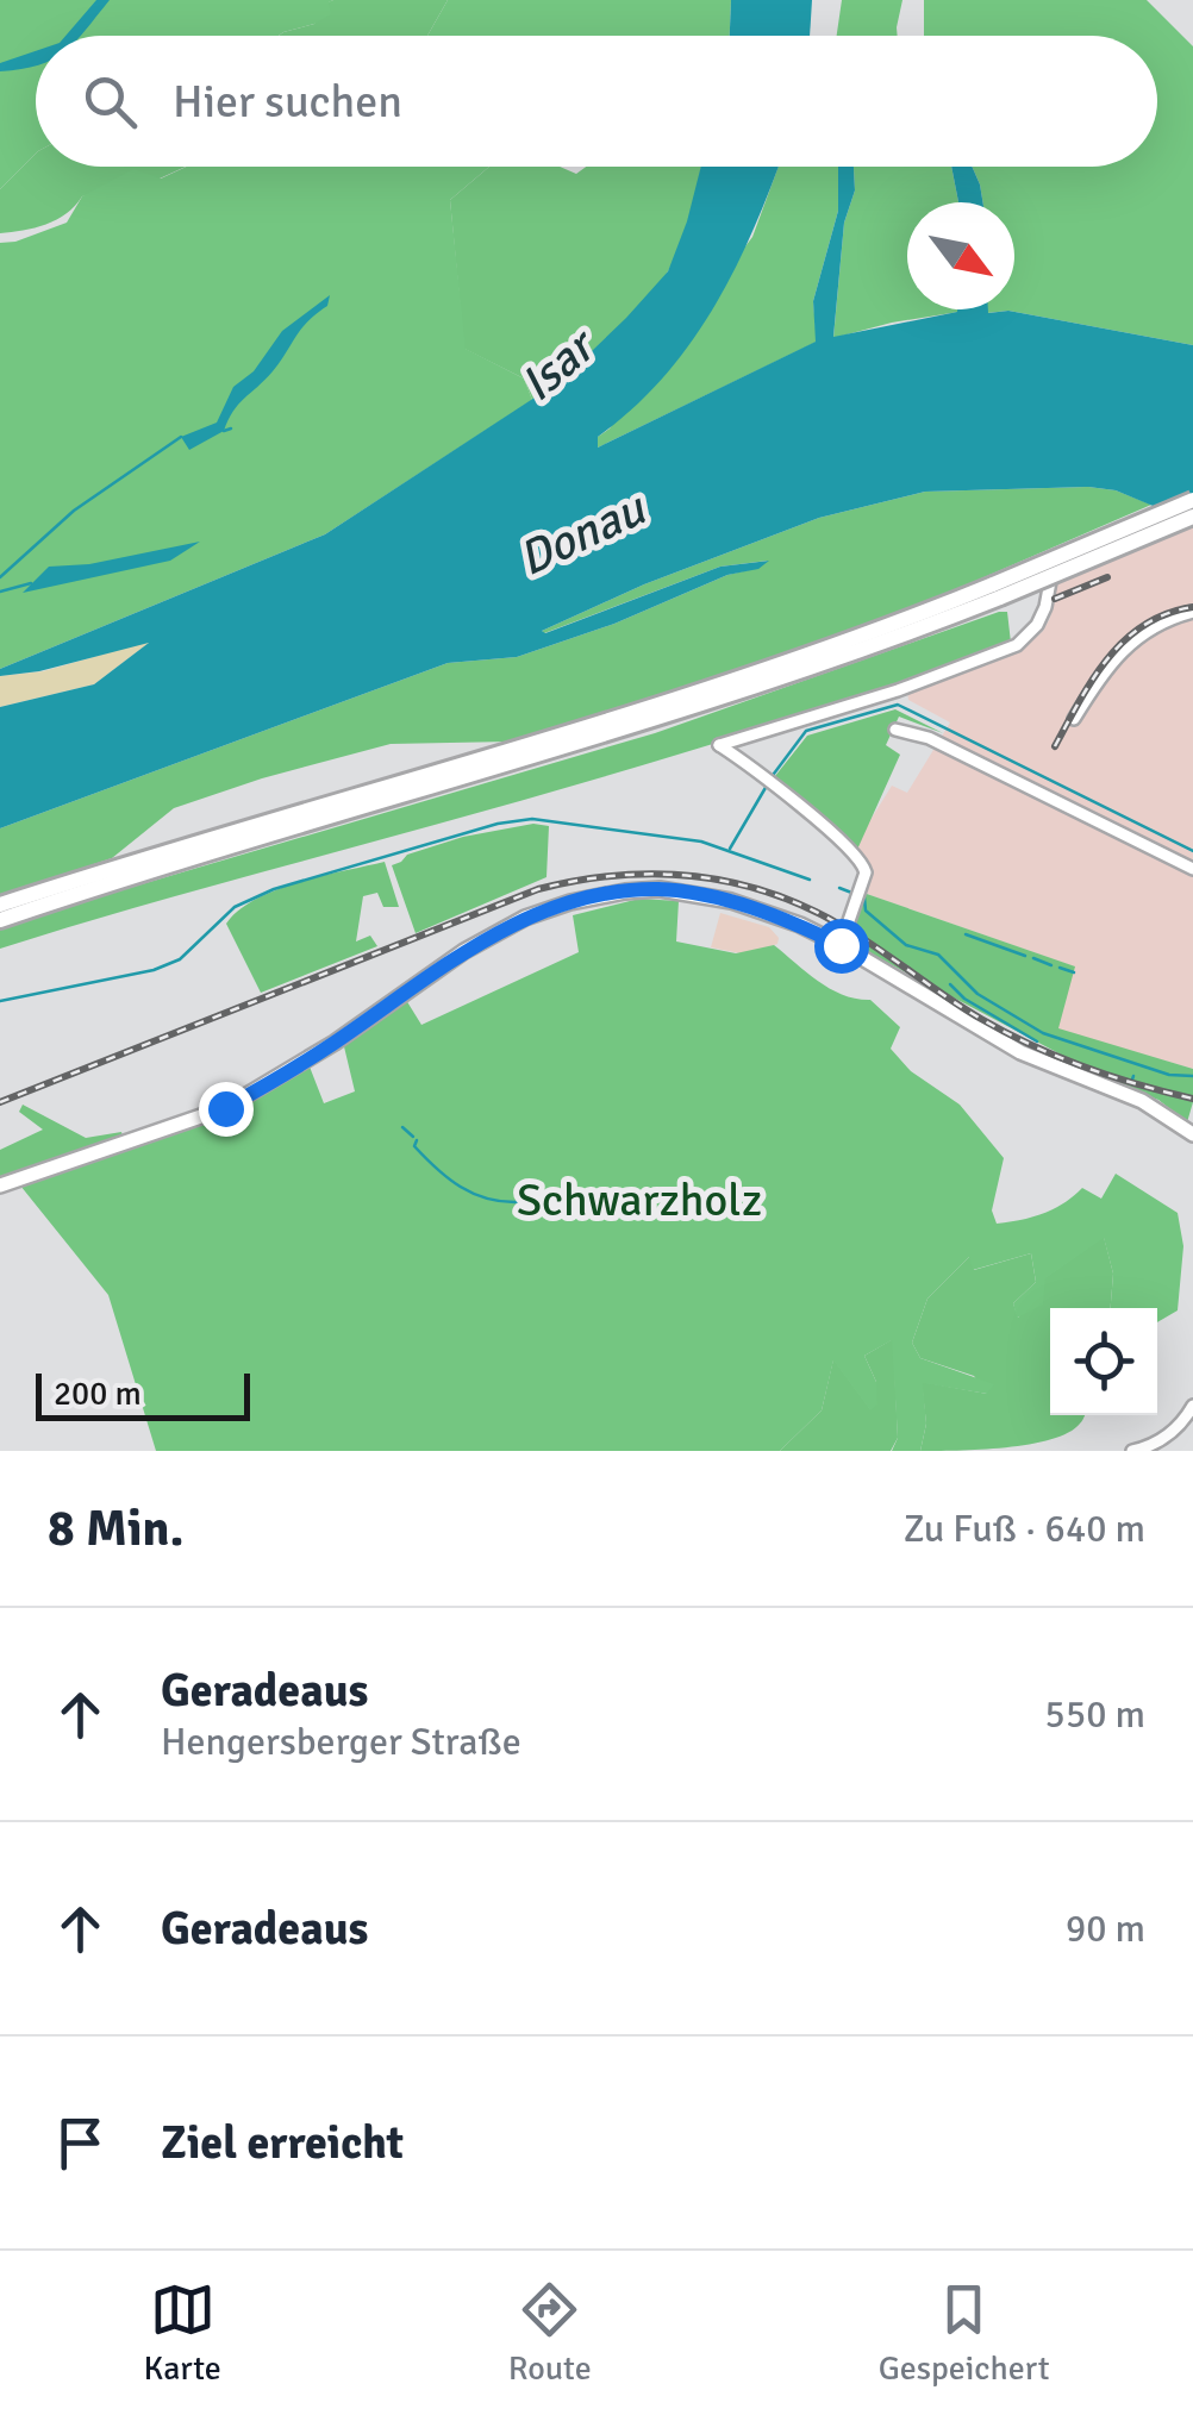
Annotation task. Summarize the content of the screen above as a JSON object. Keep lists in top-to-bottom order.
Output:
{
  "water": ["Isar", "Donau"],
  "parks": ["Schwarzholz"],
  "scale_bar": "200 m",
  "north": "bottom right",
  "page": {
    "search": "Hier suchen",
    "scale": "200 m",
    "heading": ["8 Min.", "Zu Fuß · 640 m"],
    "list": [
      ["Geradeaus", "Hengersberger Straße", "550 m"],
      ["Geradeaus", "90 m"],
      "Ziel erreicht"
    ],
    "nav": ["Karte", "Route", "Gespeichert"]
  }
}
